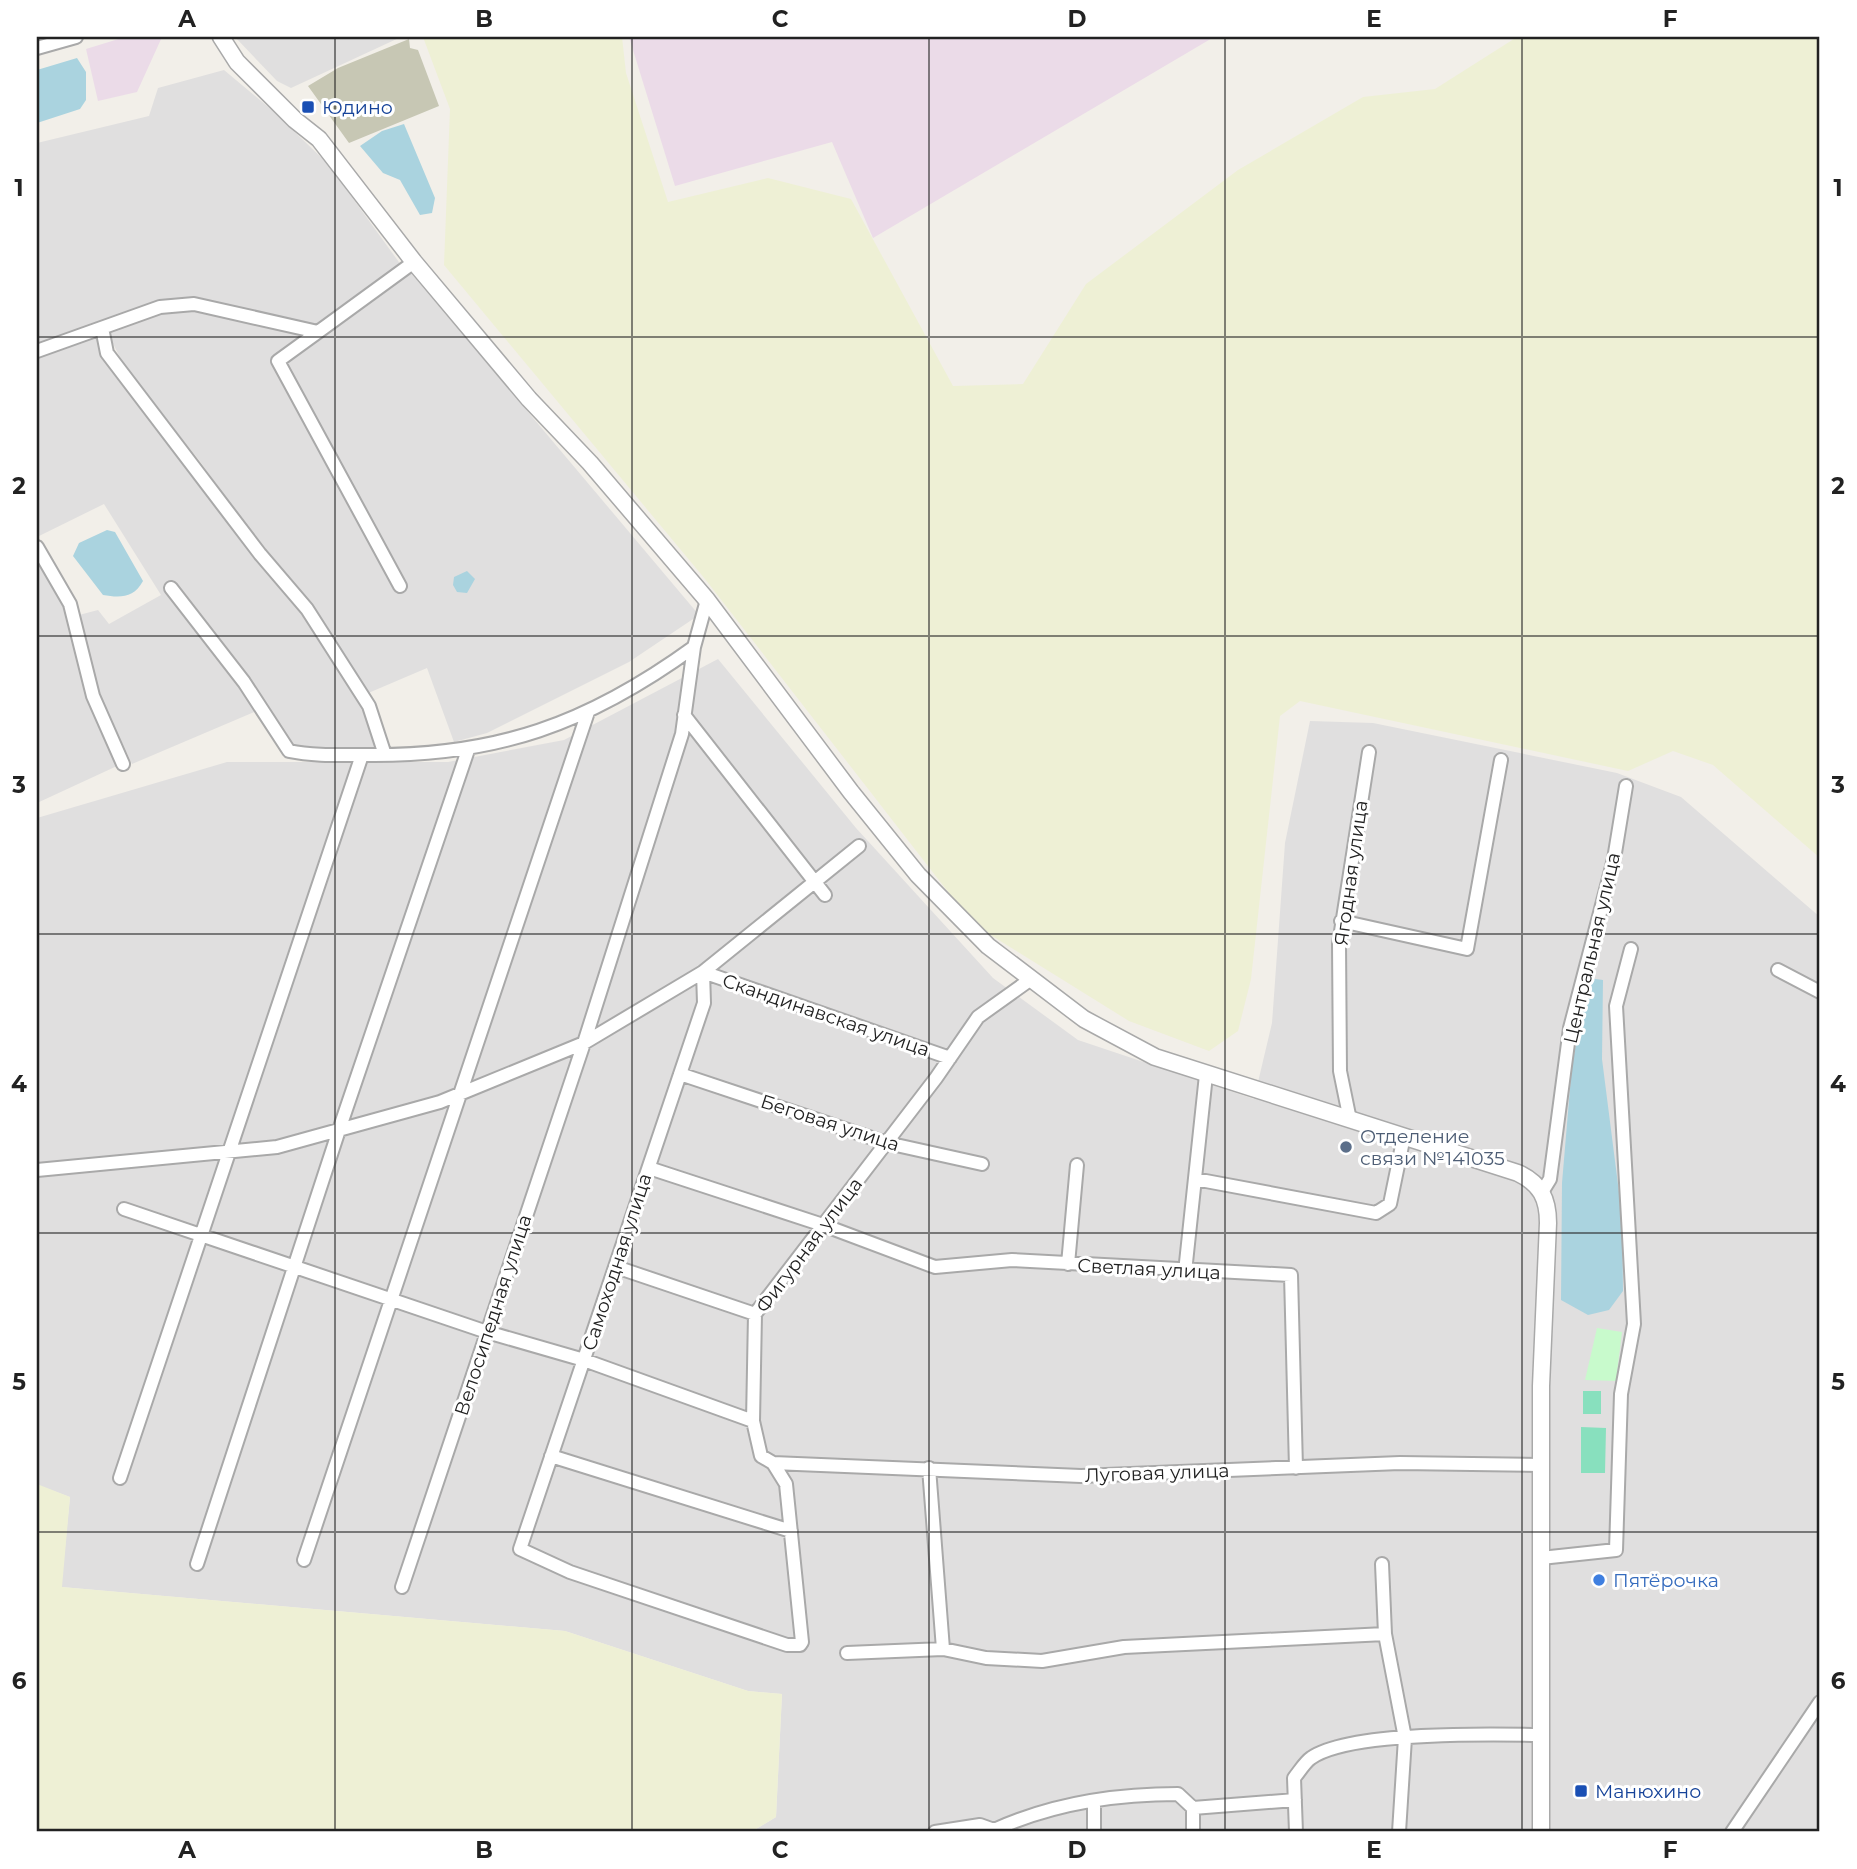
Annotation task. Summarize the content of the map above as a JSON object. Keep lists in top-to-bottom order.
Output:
{
  "streets": {
    "street": [
      "Ягодная улица",
      "Центральная улица",
      "Скандинавская улица",
      "Беговая улица",
      "Фигурная улица",
      "Самоходная улица",
      "Светлая улица",
      "Велосипедная улица",
      "Луговая улица"
    ]
  },
  "crossings": [
    ["Скандинавская улица", "Фигурная улица"],
    ["Скандинавская улица", "Самоходная улица"],
    ["Беговая улица", "Фигурная улица"],
    ["Беговая улица", "Самоходная улица"],
    ["Фигурная улица", "Самоходная улица"],
    ["Фигурная улица", "Светлая улица"],
    ["Фигурная улица", "Луговая улица"],
    ["Самоходная улица", "Светлая улица"],
    ["Светлая улица", "Луговая улица"]
  ],
  "places": {
    "transit": ["Юдино", "Манюхино"],
    "other": ["Отделение связи №141035", "Пятёрочка"]
  },
  "grid": {
    "columns": [
      "A",
      "B",
      "C",
      "D",
      "E",
      "F"
    ],
    "rows": [
      "1",
      "2",
      "3",
      "4",
      "5",
      "6"
    ]
  }
}
